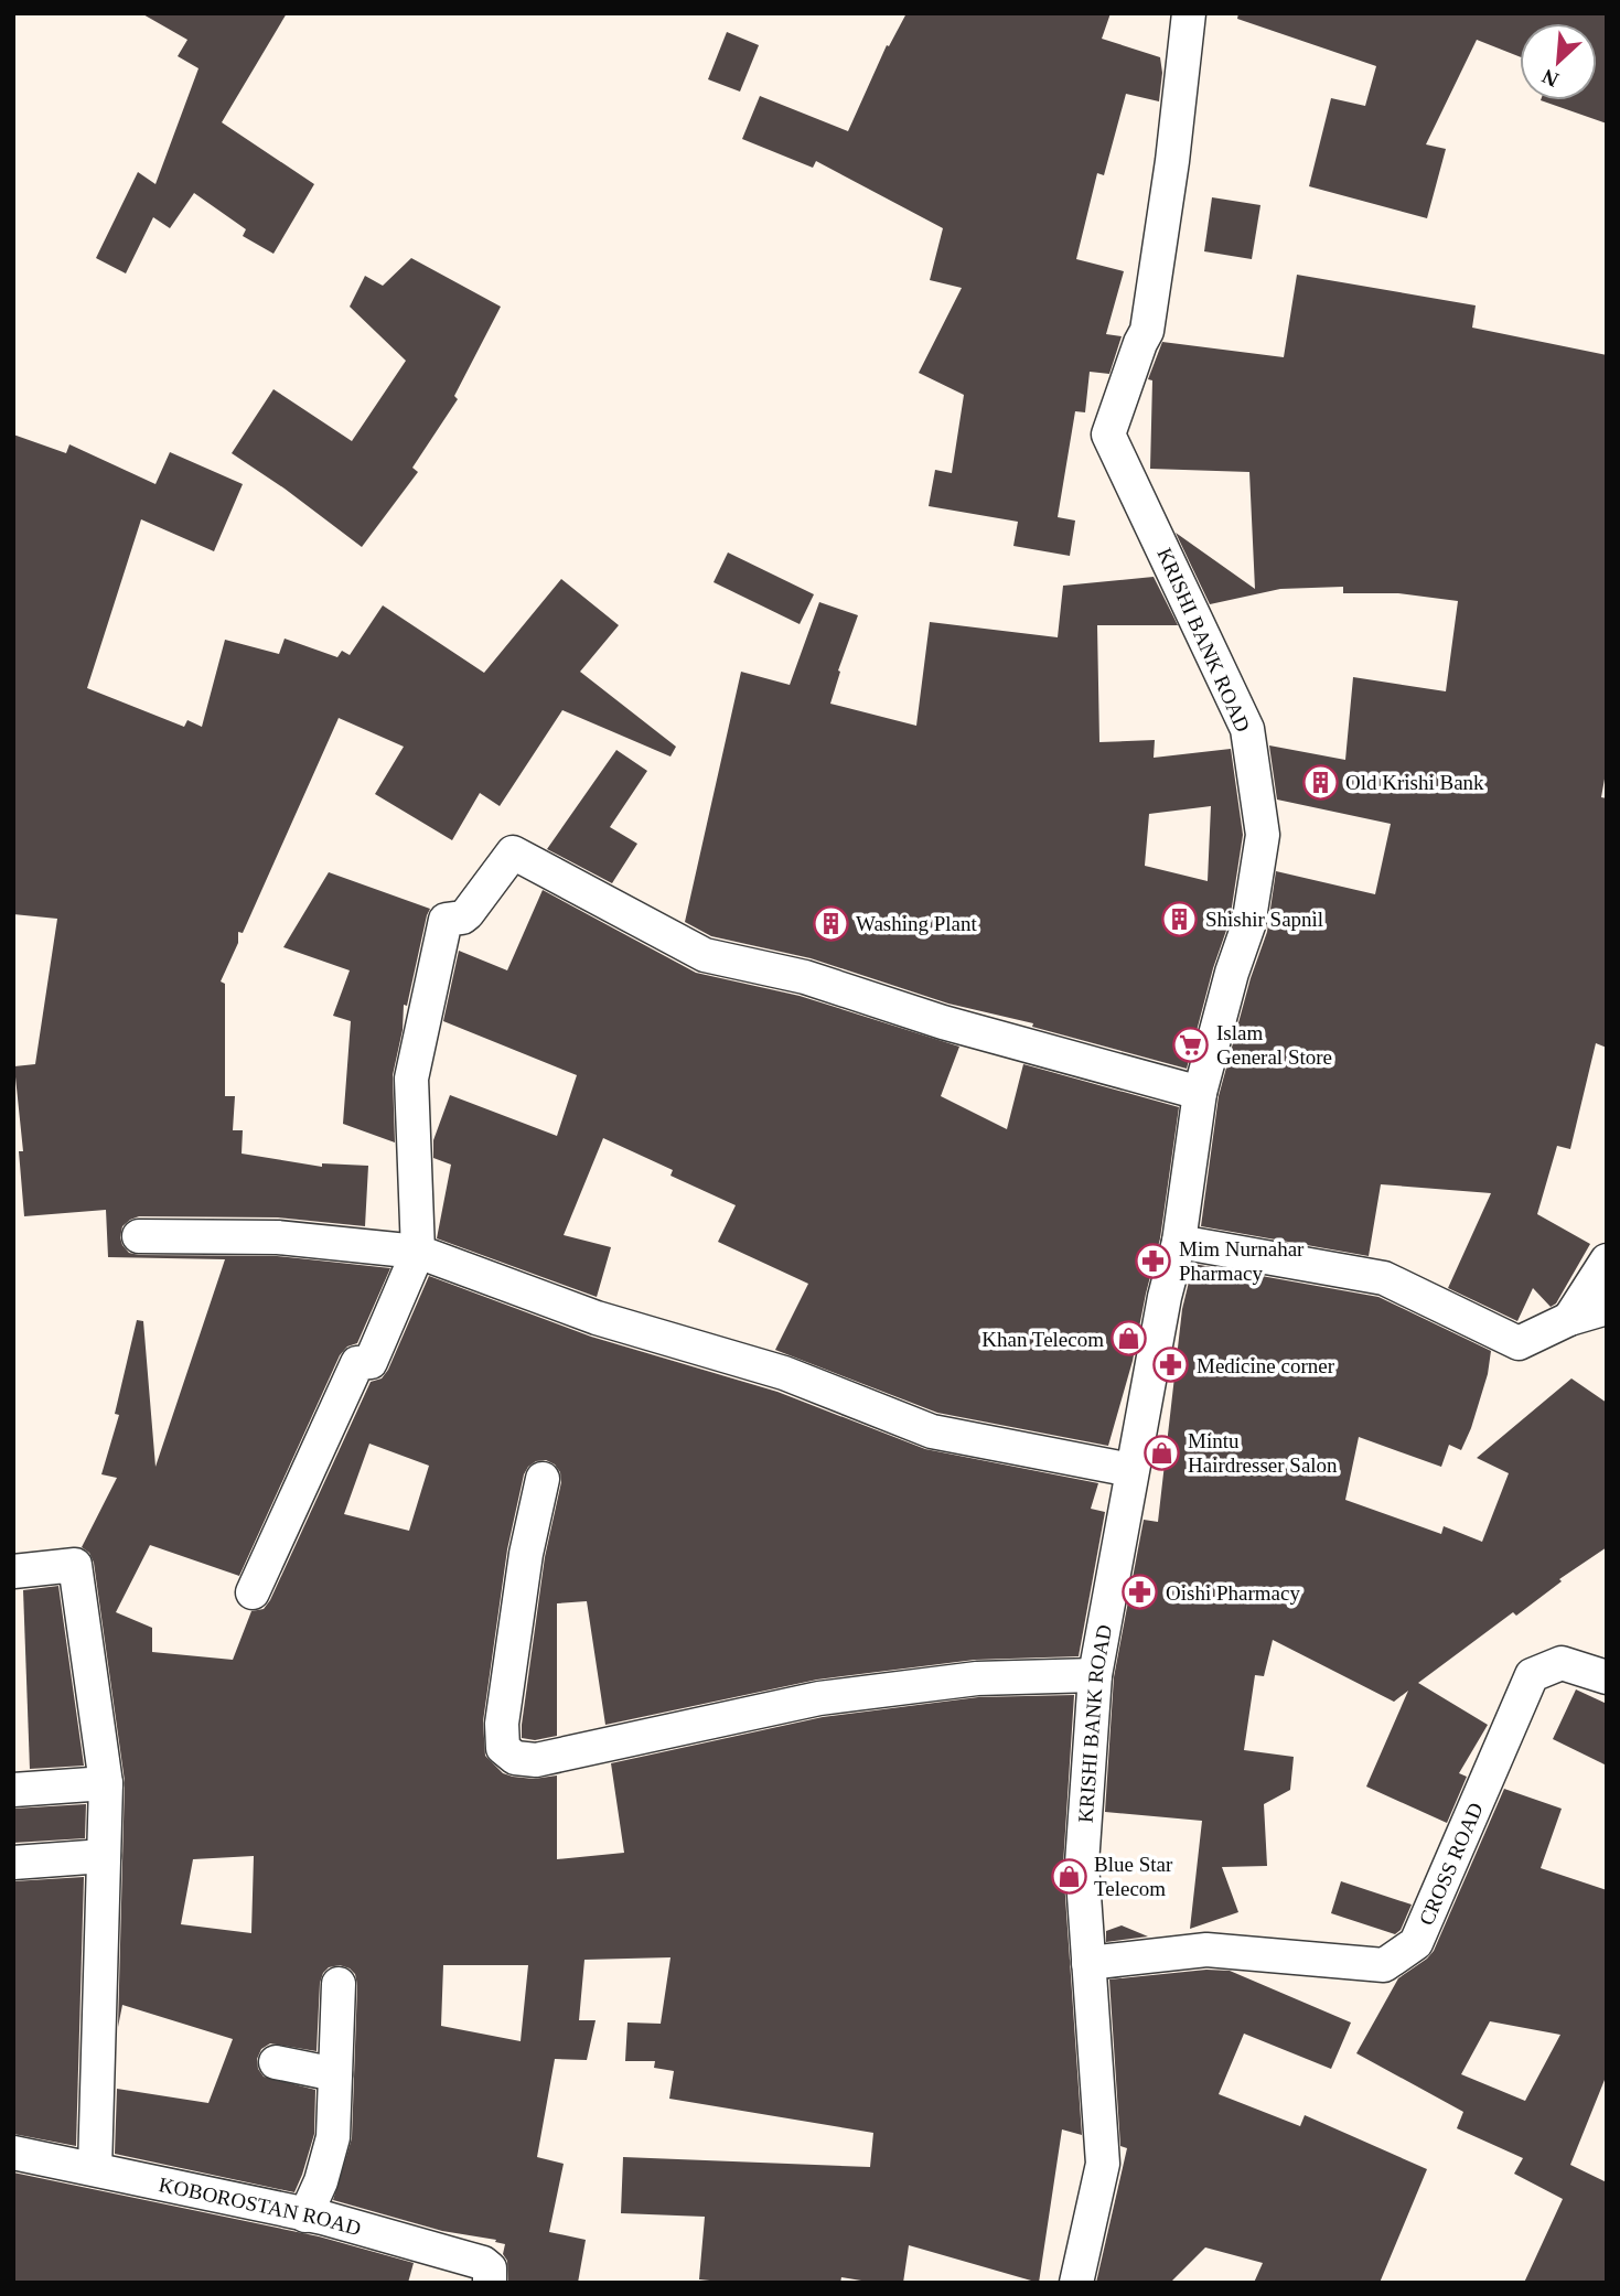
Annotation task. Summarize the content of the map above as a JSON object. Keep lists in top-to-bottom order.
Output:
{
  "streets": {
    "street": ["KRISHI BANK ROAD", "CROSS ROAD", "KOBOROSTAN ROAD"]
  },
  "crossings": [
    ["KRISHI BANK ROAD", "CROSS ROAD"]
  ],
  "places": {
    "building": ["Old Krishi Bank", "Shishir Sapnil", "Washing Plant"],
    "supermarket": ["Islam General Store"],
    "pharmacy": ["Mim Nurnahar Pharmacy", "Medicine corner", "Oishi Pharmacy"],
    "shop": ["Khan Telecom", "Mintu Hairdresser Salon", "Blue Star Telecom"]
  },
  "north": "bottom left"
}
